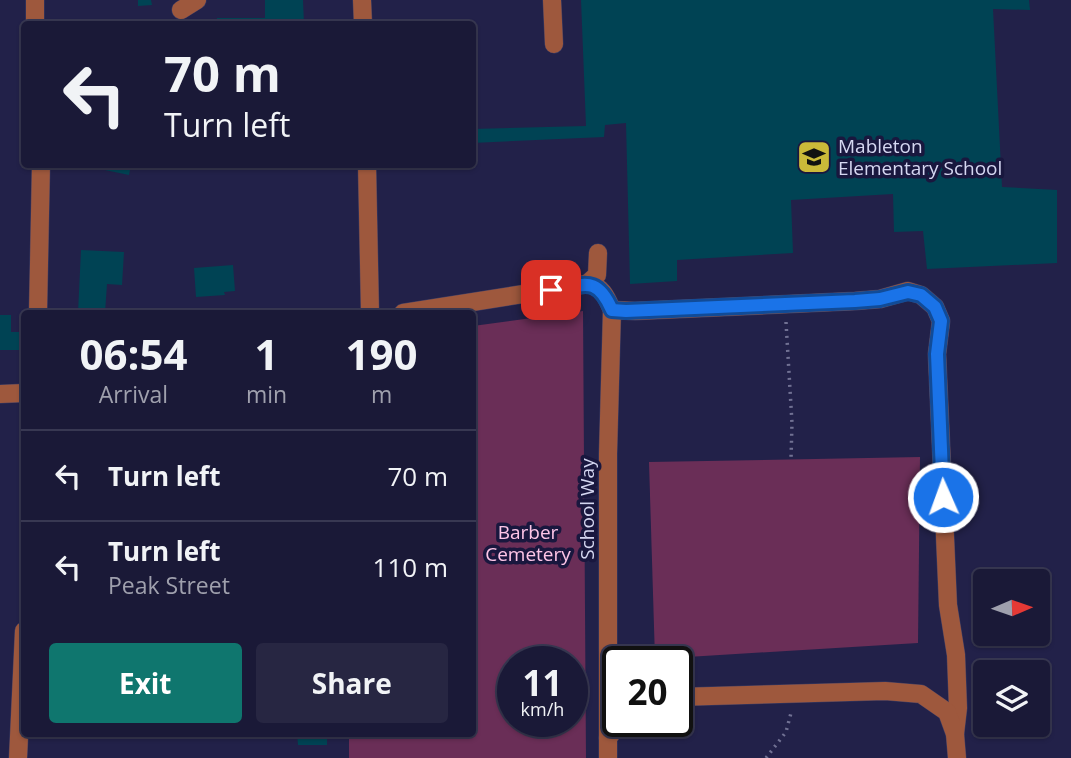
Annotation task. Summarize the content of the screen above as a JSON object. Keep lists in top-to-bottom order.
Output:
{
  "streets": {
    "street": ["School Way"]
  },
  "parks": ["Barber Cemetery"],
  "places": {
    "school or university": ["Mableton Elementary School"]
  },
  "north": "right",
  "page": {
    "turn": ["70 m", "Turn left"],
    "eta": [
      "06:54",
      "Arrival",
      "1",
      "min",
      "190",
      "m"
    ],
    "list": [
      {
        "name": "Turn left",
        "value": "70 m"
      },
      {
        "name": "Turn left",
        "note": "Peak Street",
        "value": "110 m"
      }
    ],
    "buttons": ["Exit", "Share"],
    "speed": "11 km/h",
    "limit": "20"
  }
}
